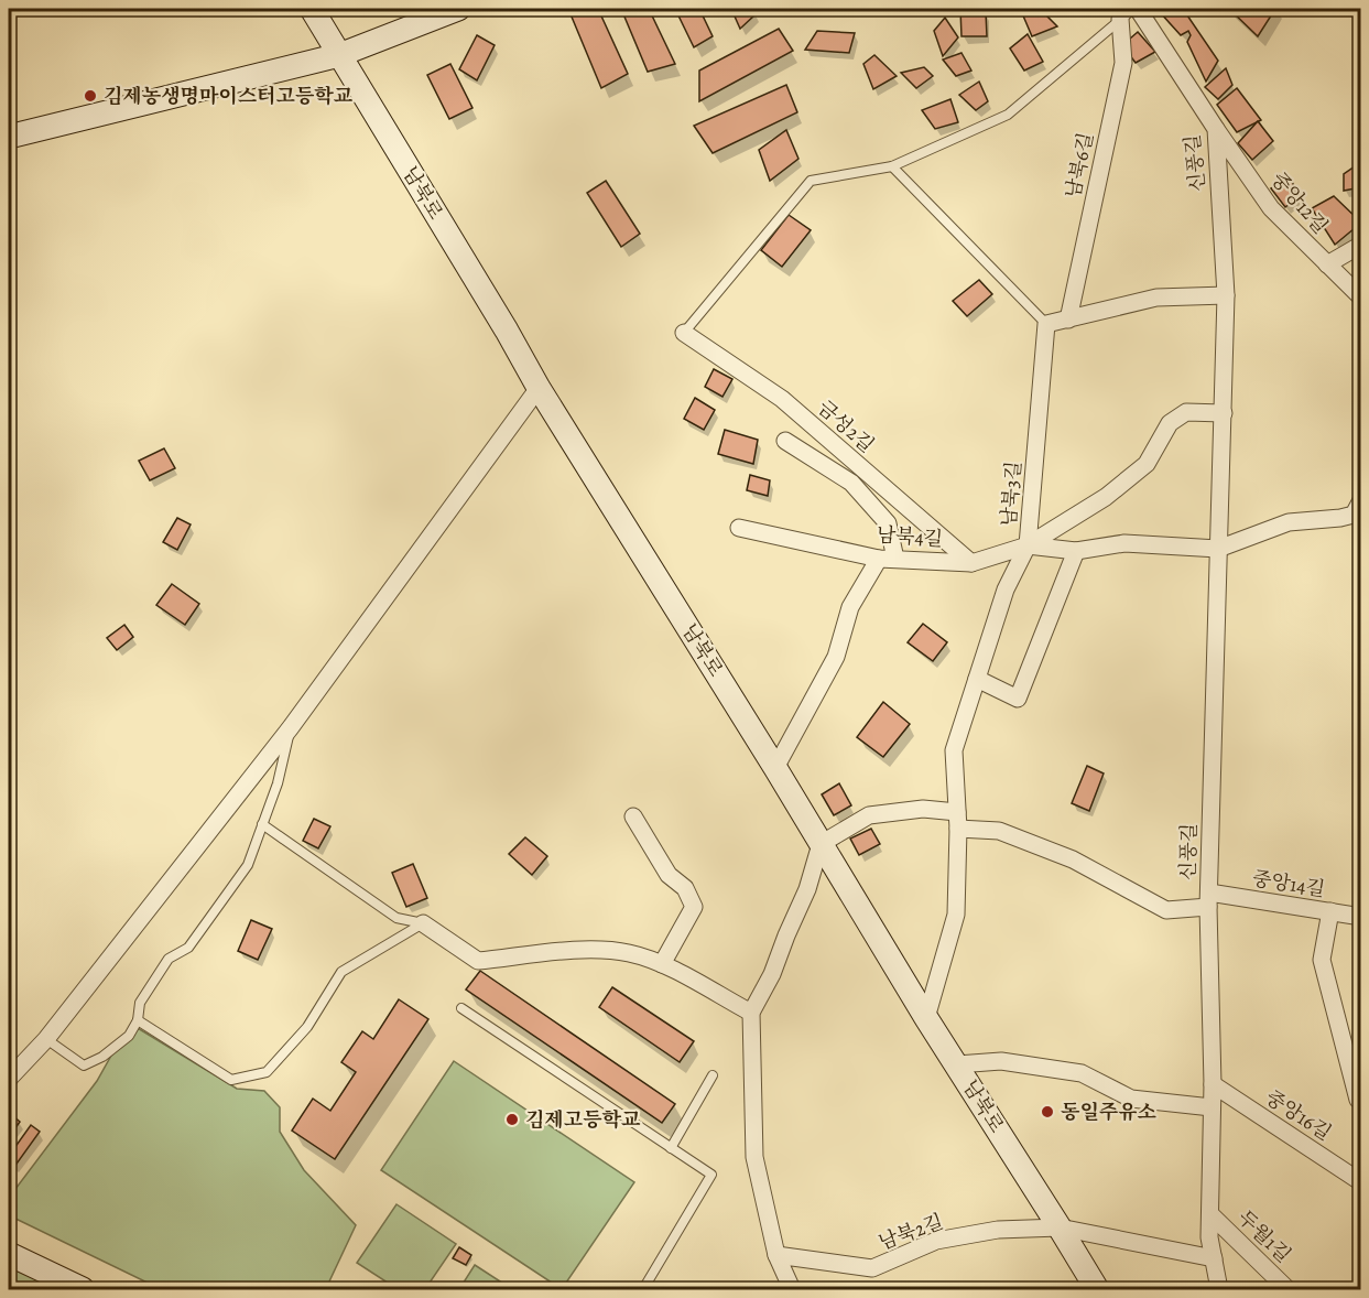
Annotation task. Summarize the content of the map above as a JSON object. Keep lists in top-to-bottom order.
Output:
{
  "streets": {
    "main road": ["남북로"],
    "street": [
      "신풍길",
      "남북6길",
      "중앙12길",
      "금성2길",
      "남북3길",
      "남북4길",
      "중앙14길",
      "중앙16길",
      "남북2길",
      "두월1길"
    ]
  },
  "crossings": [
    ["신풍길", "남북6길"],
    ["신풍길", "중앙12길"],
    ["신풍길", "남북4길"],
    ["신풍길", "중앙14길"],
    ["신풍길", "중앙16길"],
    ["신풍길", "남북2길"],
    ["신풍길", "두월1길"],
    ["남북로", "남북3길"],
    ["남북로", "남북2길"],
    ["금성2길", "남북4길"],
    ["남북3길", "남북4길"]
  ],
  "places": ["김제농생명마이스터고등학교", "동일주유소", "김제고등학교"]
}
